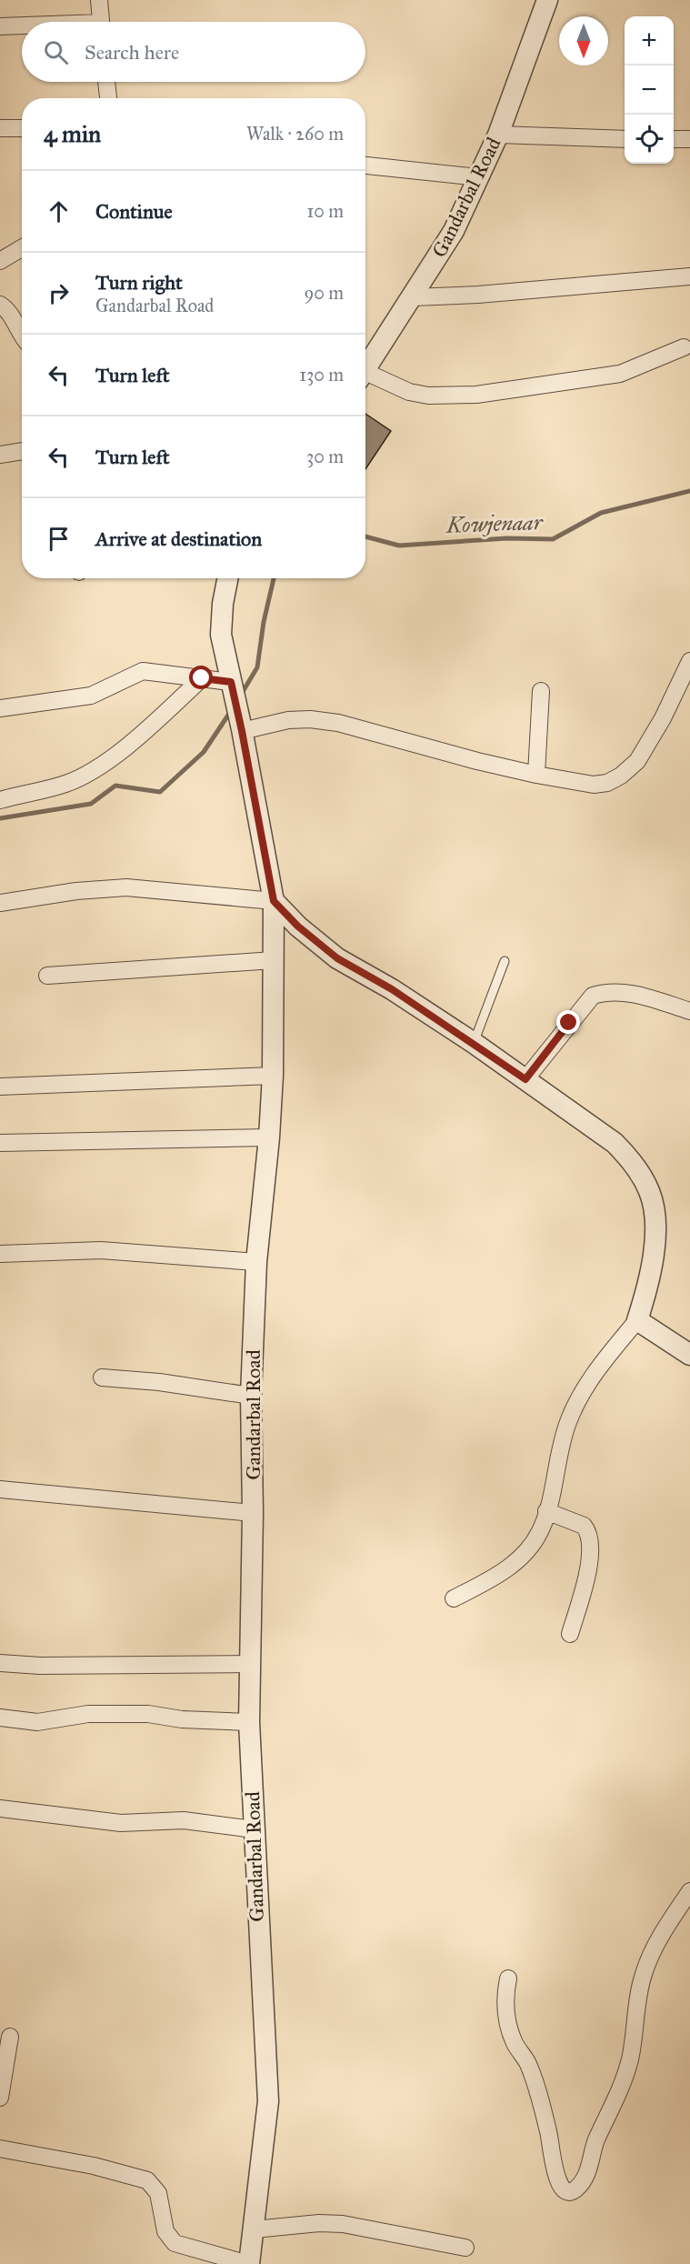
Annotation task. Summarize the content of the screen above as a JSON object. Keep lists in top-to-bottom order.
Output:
{
  "streets": {
    "street": ["Gandarbal Road"]
  },
  "water": ["Kowjenaar"],
  "north": "bottom",
  "page": {
    "map_buttons": ["+", "−"],
    "search": "Search here",
    "heading": ["4 min", "Walk · 260 m"],
    "list": [
      ["Continue", "10 m"],
      ["Turn right", "Gandarbal Road", "90 m"],
      ["Turn left", "130 m"],
      ["Turn left", "30 m"],
      "Arrive at destination"
    ]
  }
}
